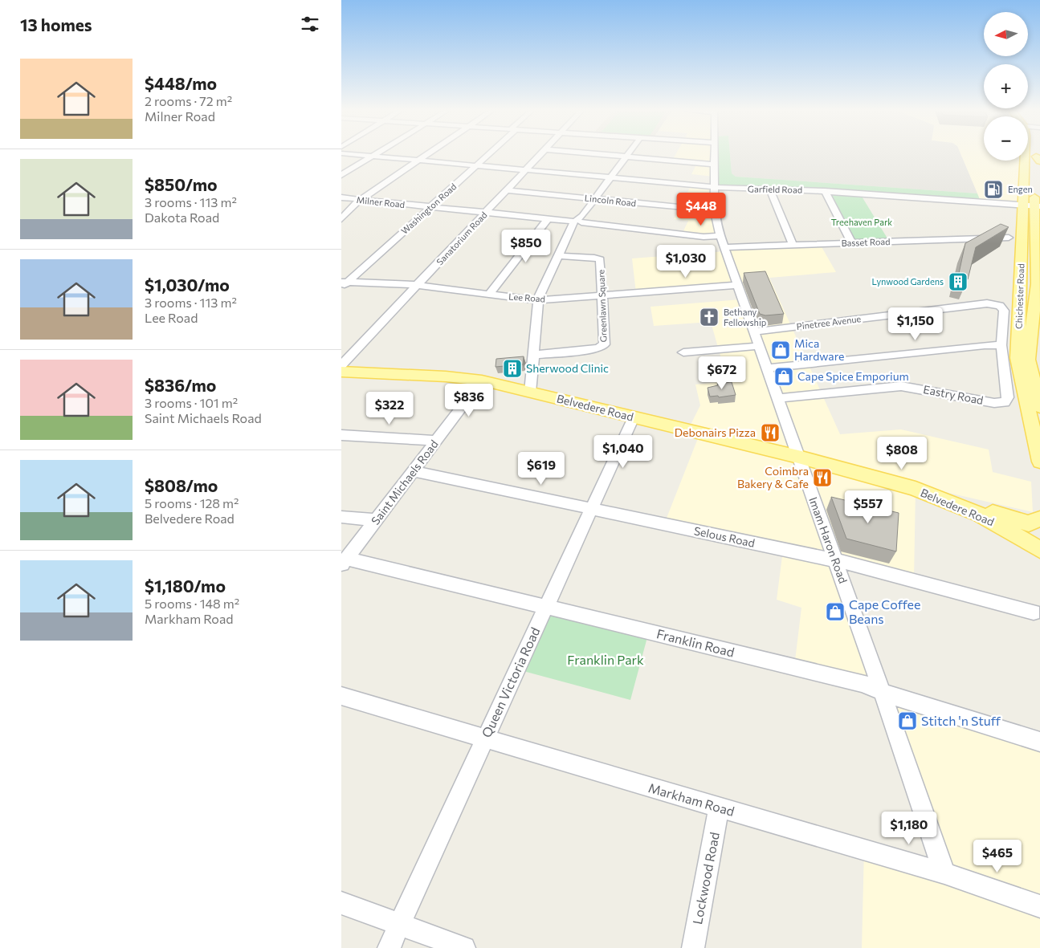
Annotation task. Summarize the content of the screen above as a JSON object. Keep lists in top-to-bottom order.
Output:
{
  "streets": {
    "main road": ["Chichester Road", "Belvedere Road"],
    "street": [
      "Garfield Road",
      "Lincoln Road",
      "Milner Road",
      "Washington Road",
      "Sanatorium Road",
      "Basset Road",
      "Lee Road",
      "Greenlawn Square",
      "Pinetree Avenue",
      "Eastry Road",
      "Saint Michaels Road",
      "Selous Road",
      "Imam Haron Road",
      "Franklin Road",
      "Queen Victoria Road",
      "Markham Road",
      "Lockwood Road"
    ]
  },
  "crossings": [
    ["Garfield Road", "Washington Road"],
    ["Garfield Road", "Sanatorium Road"],
    ["Garfield Road", "Chichester Road"],
    ["Garfield Road", "Imam Haron Road"],
    ["Lincoln Road", "Sanatorium Road"],
    ["Lincoln Road", "Imam Haron Road"],
    ["Milner Road", "Washington Road"],
    ["Milner Road", "Sanatorium Road"],
    ["Milner Road", "Imam Haron Road"],
    ["Washington Road", "Lee Road"],
    ["Sanatorium Road", "Lee Road"],
    ["Basset Road", "Imam Haron Road"],
    ["Lee Road", "Greenlawn Square"],
    ["Lee Road", "Imam Haron Road"],
    ["Pinetree Avenue", "Eastry Road"],
    ["Pinetree Avenue", "Imam Haron Road"],
    ["Eastry Road", "Imam Haron Road"],
    ["Belvedere Road", "Saint Michaels Road"],
    ["Belvedere Road", "Imam Haron Road"],
    ["Belvedere Road", "Queen Victoria Road"],
    ["Saint Michaels Road", "Selous Road"],
    ["Saint Michaels Road", "Franklin Road"],
    ["Selous Road", "Imam Haron Road"],
    ["Selous Road", "Queen Victoria Road"],
    ["Imam Haron Road", "Franklin Road"],
    ["Imam Haron Road", "Markham Road"],
    ["Franklin Road", "Queen Victoria Road"],
    ["Queen Victoria Road", "Markham Road"],
    ["Markham Road", "Lockwood Road"]
  ],
  "parks": ["Treehaven Park", "Franklin Park"],
  "places": {
    "fuel station": ["Engen"],
    "building": ["Lynwood Gardens", "Sherwood Clinic"],
    "church": ["Bethany Fellowship"],
    "shop": [
      "Mica Hardware",
      "Cape Spice Emporium",
      "Cape Coffee Beans",
      "Stitch 'n Stuff"
    ],
    "restaurant": ["Debonairs Pizza", "Coimbra Bakery & Cafe"]
  },
  "north": "left",
  "page": {
    "heading": "13 homes",
    "map_buttons": ["+", "−"],
    "list": [
      {
        "name": "$448/mo",
        "note": "2 rooms · 72 m² · Milner Road"
      },
      {
        "name": "$850/mo",
        "note": "3 rooms · 113 m² · Dakota Road"
      },
      {
        "name": "$1,030/mo",
        "note": "3 rooms · 113 m² · Lee Road"
      },
      {
        "name": "$836/mo",
        "note": "3 rooms · 101 m² · Saint Michaels Road"
      },
      {
        "name": "$808/mo",
        "note": "5 rooms · 128 m² · Belvedere Road"
      },
      {
        "name": "$1,180/mo",
        "note": "5 rooms · 148 m² · Markham Road"
      }
    ],
    "price": [
      "$448",
      "$850",
      "$1,030",
      "$1,150",
      "$672",
      "$836",
      "$322",
      "$1,040",
      "$808",
      "$619",
      "$557",
      "$1,180",
      "$465"
    ]
  }
}
